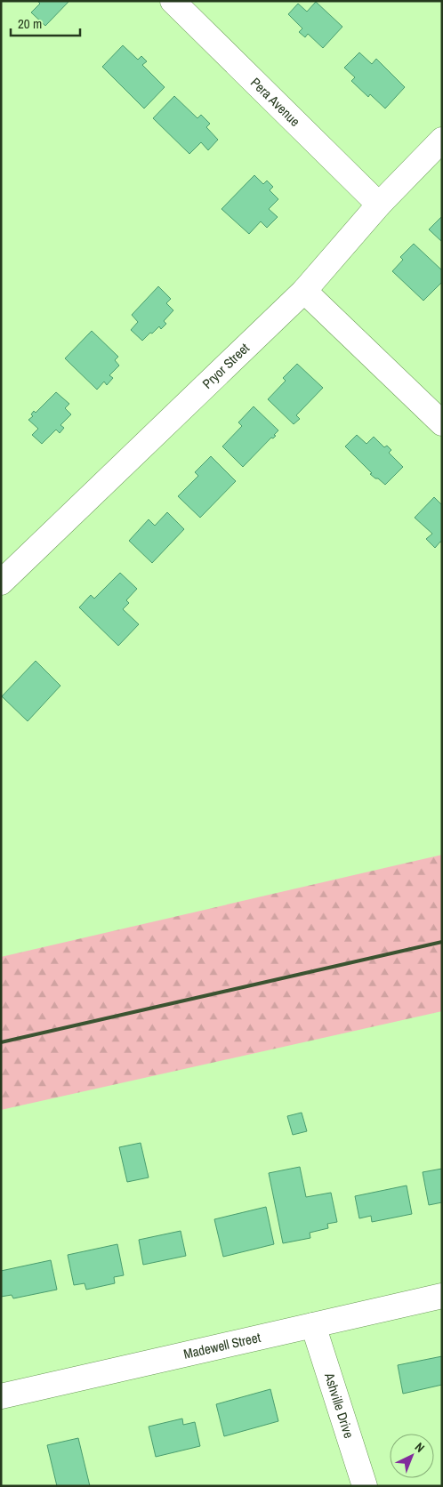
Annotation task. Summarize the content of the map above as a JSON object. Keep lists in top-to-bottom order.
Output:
{
  "streets": {
    "street": [
      "Pera Avenue",
      "Pryor Street",
      "Madewell Street",
      "Ashville Drive"
    ]
  },
  "crossings": [
    ["Pera Avenue", "Pryor Street"],
    ["Madewell Street", "Ashville Drive"]
  ],
  "scale_bar": "20 m",
  "north": "top right"
}
